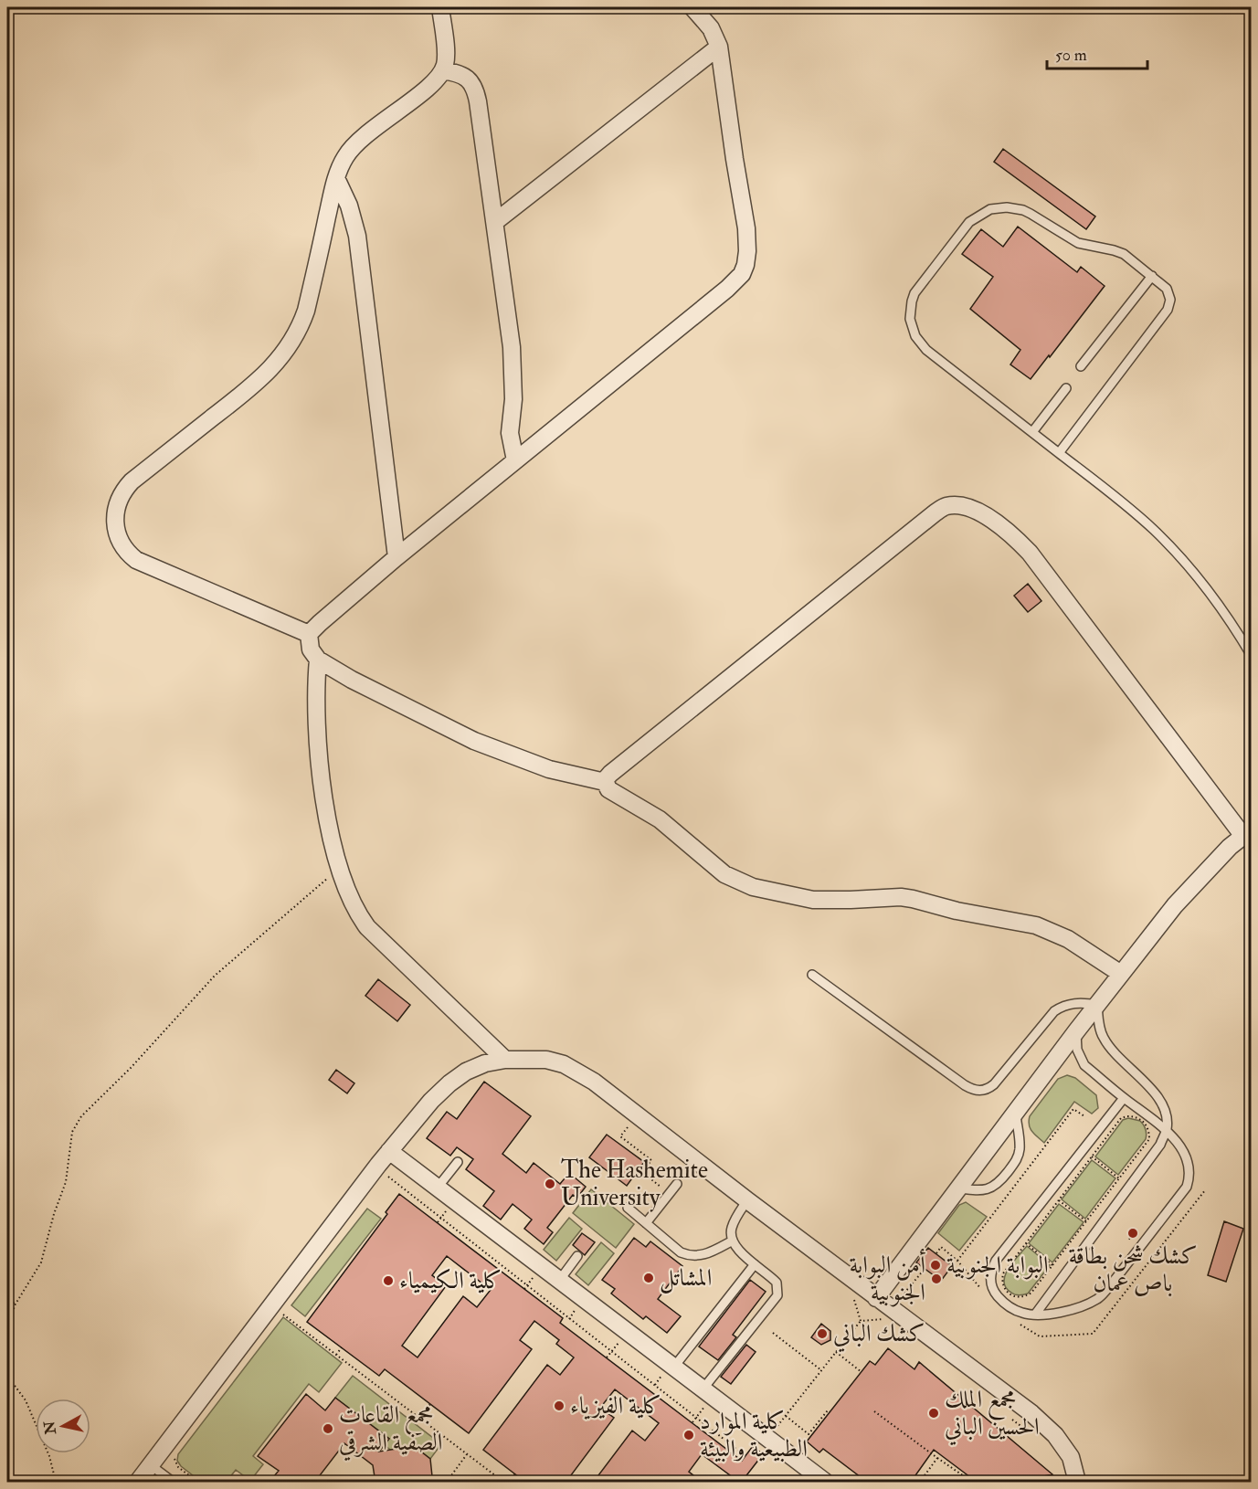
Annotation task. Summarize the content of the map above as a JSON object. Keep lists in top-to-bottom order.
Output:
{
  "places": [
    "The Hashemite University",
    "كشك شحن بطاقة باص عمان",
    "البوابة الجنوبية",
    "المشاتل",
    "أمن البوابة الجنوبية",
    "كلية الكيمياء",
    "كشك الباني",
    "كلية الفيزياء",
    "مجمع الملك الحسين الباني",
    "مجمع القاعات الصفية الشرقي",
    "كلية الموارد الطبيعية والبيئة"
  ],
  "scale_bar": "50 m",
  "north": "left"
}
